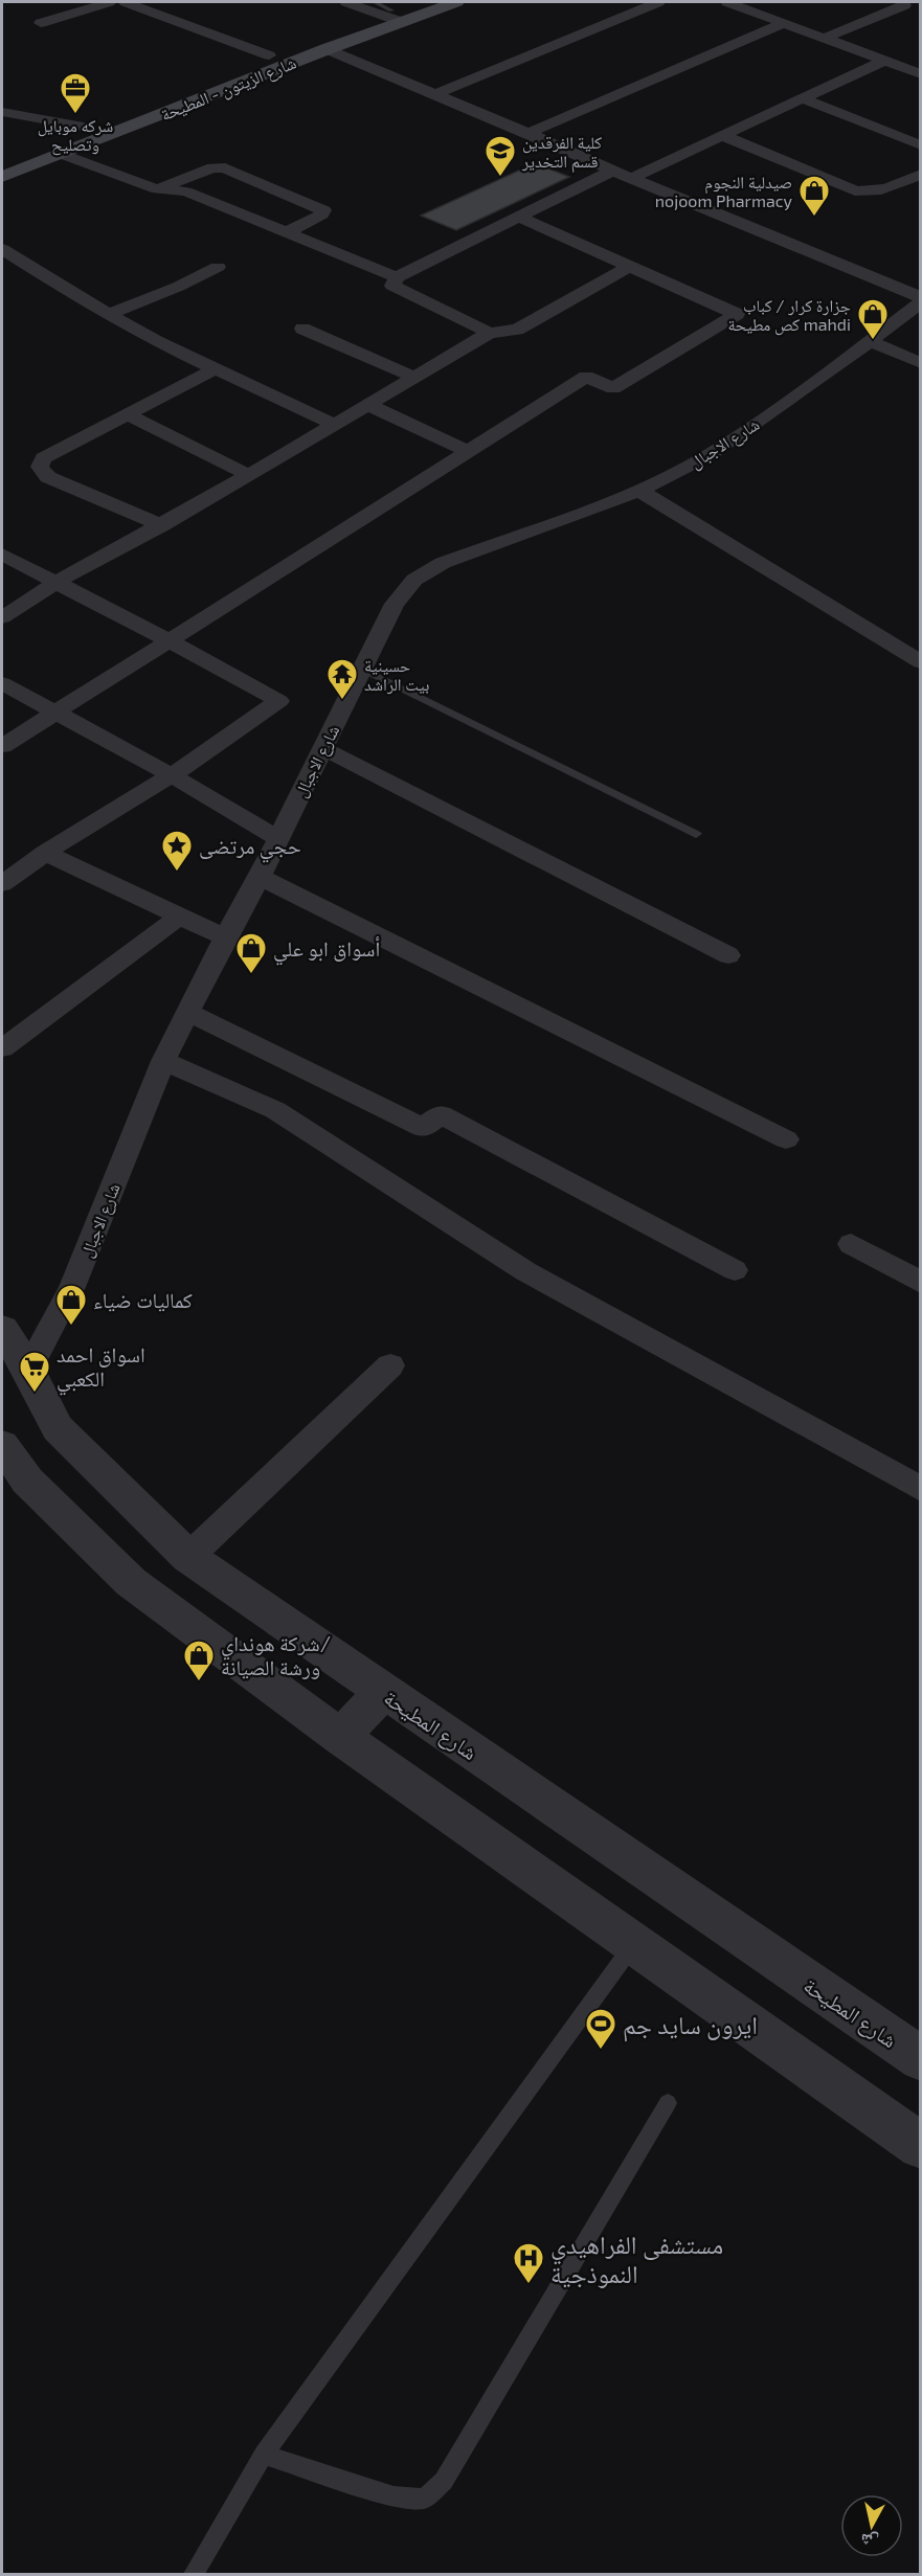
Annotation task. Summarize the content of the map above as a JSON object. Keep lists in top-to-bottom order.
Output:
{
  "streets": {
    "main road": ["شارع الزيتون - المطيحة"],
    "street": ["شارع الاجبال", "شارع المطيحة"]
  },
  "crossings": [
    ["شارع الاجبال", "شارع المطيحة"]
  ],
  "places": {
    "office": ["شركه موبايل وتصليح"],
    "school or university": ["كلية الفرقدين قسم التخدير"],
    "shop": [
      "صيدلية النجوم nojoom Pharmacy",
      "جزارة كرار / كباب كص مطيحة mahdi",
      "أسواق ابو علي",
      "كماليات ضياء",
      "شركة هونداي/ ورشة الصيانة"
    ],
    "temple": ["حسينية بيت الراشد"],
    "place": ["حجي مرتضى"],
    "supermarket": ["اسواق احمد الكعبي"],
    "sports": ["ايرون سايد جم"],
    "hospital": ["مستشفى الفراهيدي النموذجية"]
  },
  "north": "bottom"
}
